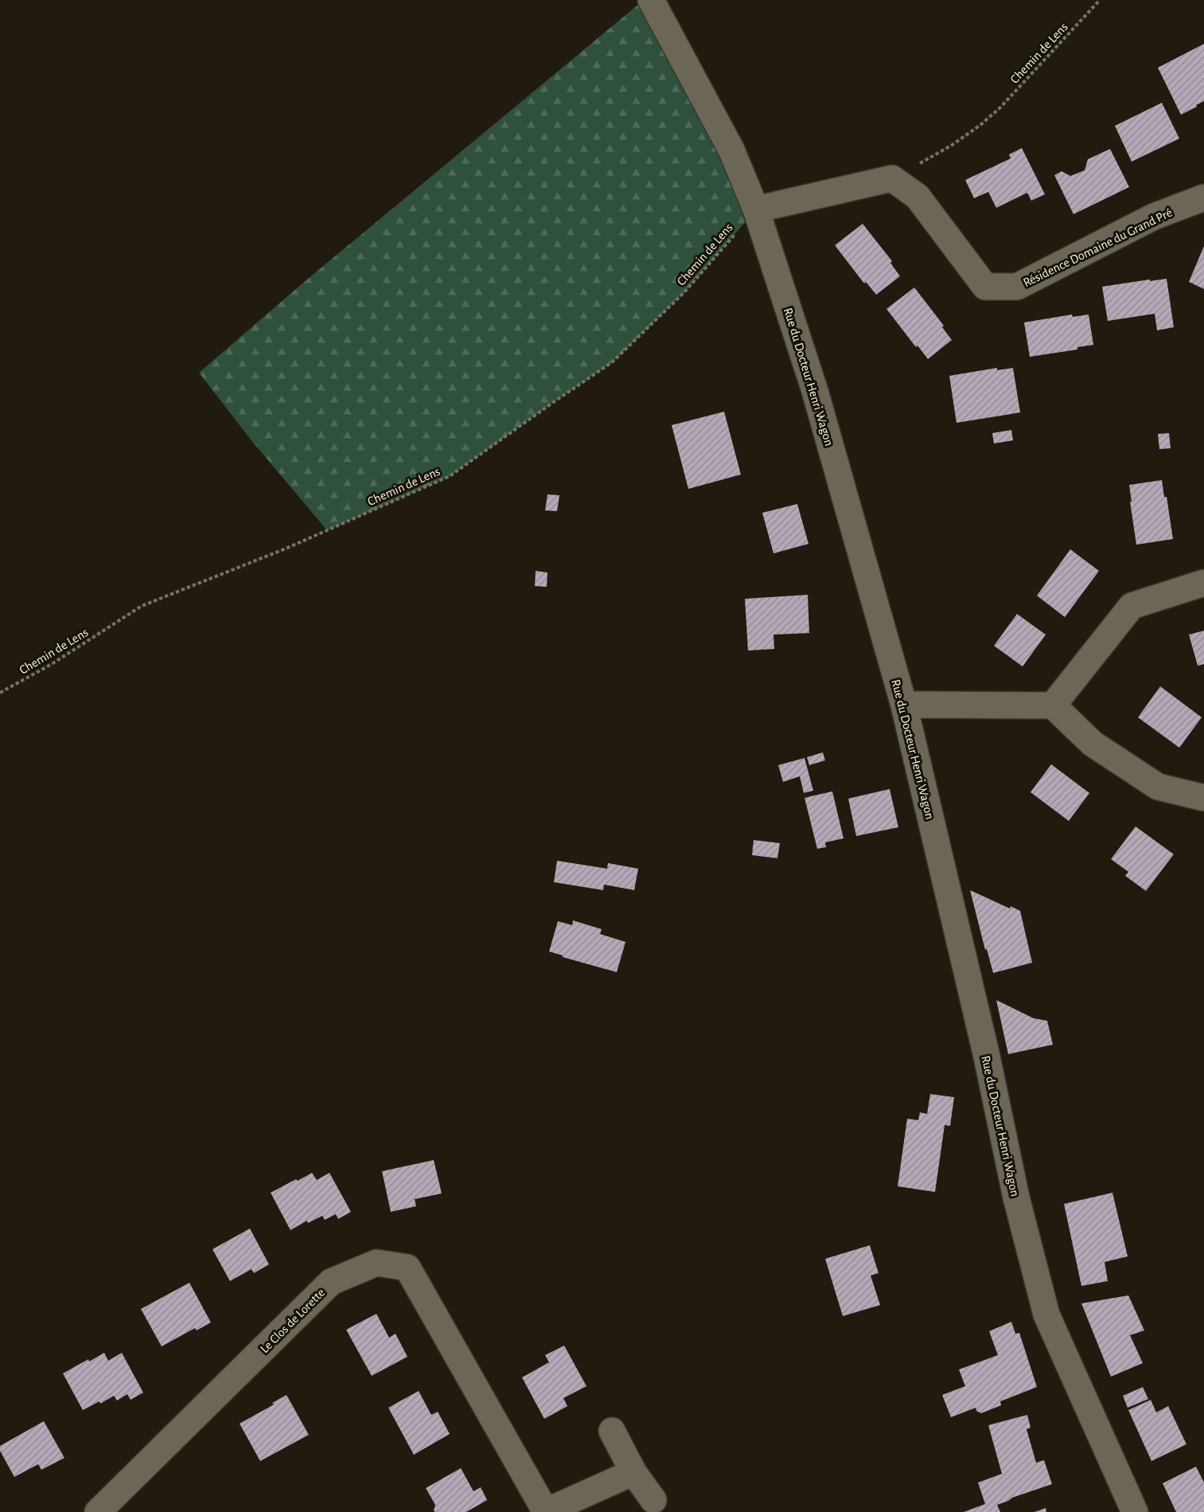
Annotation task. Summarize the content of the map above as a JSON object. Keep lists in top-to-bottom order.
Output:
{
  "streets": {
    "street": ["Résidence Domaine du Grand Pré", "Rue du Docteur Henri Wagon", "Le Clos de Lorette"],
    "path": ["Chemin de Lens"]
  },
  "crossings": [
    ["Chemin de Lens", "Résidence Domaine du Grand Pré"],
    ["Chemin de Lens", "Rue du Docteur Henri Wagon"]
  ]
}
